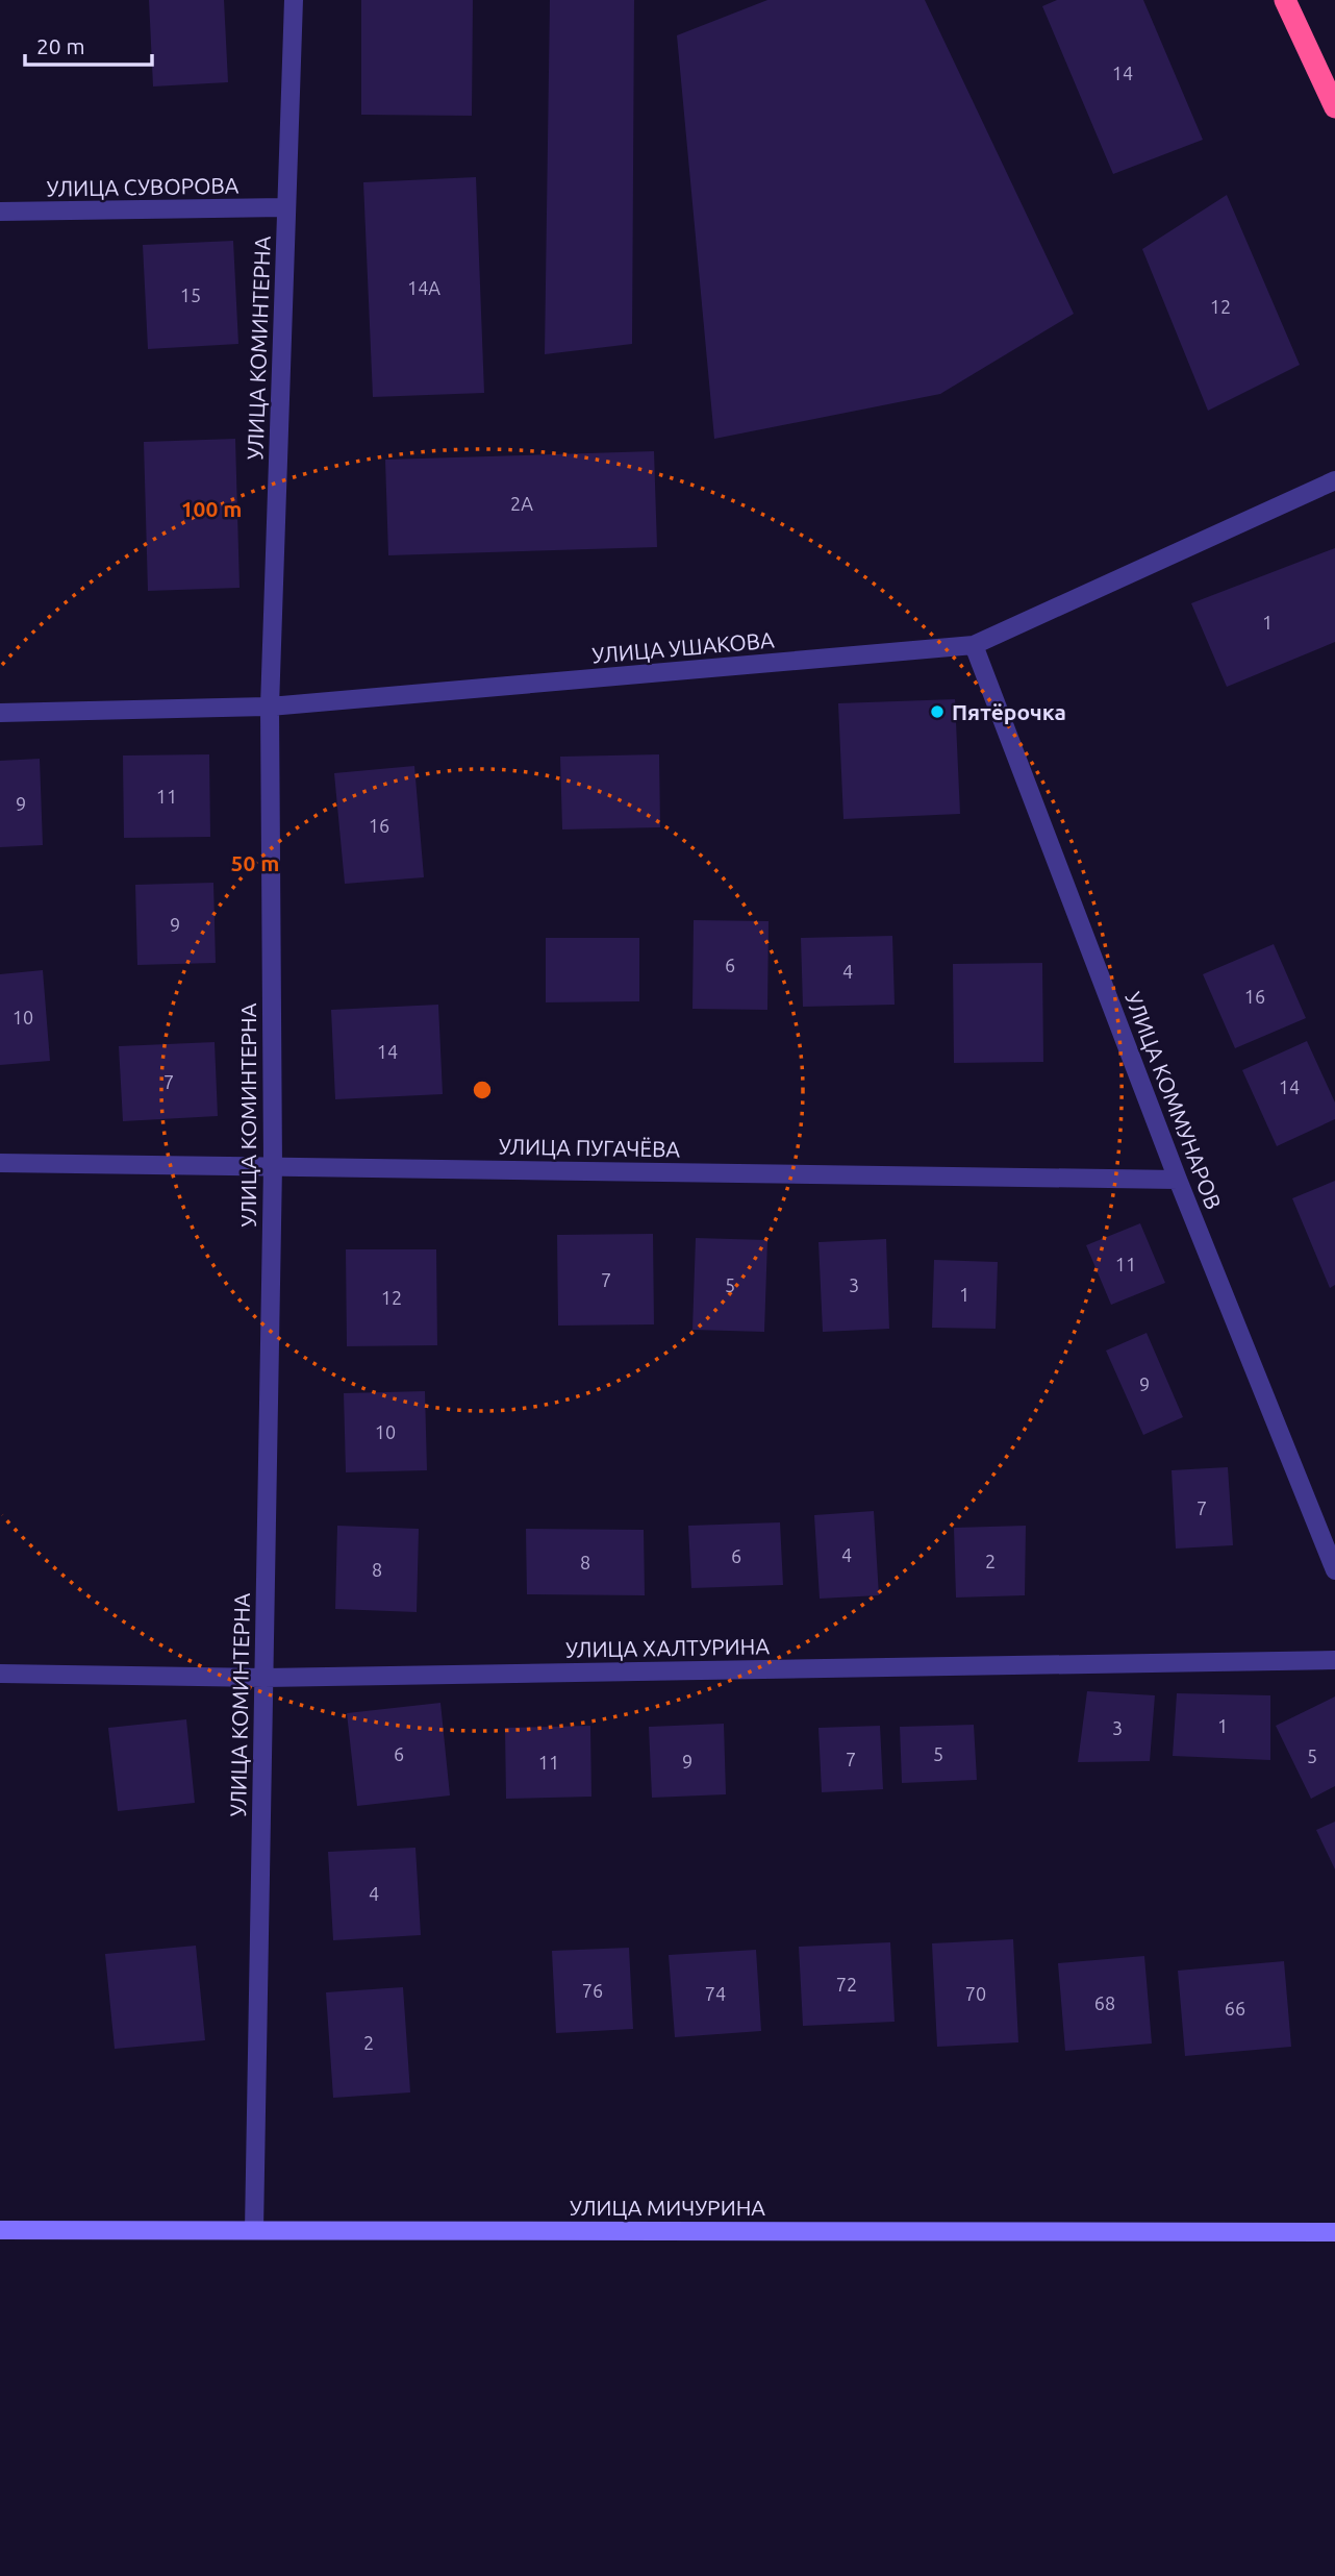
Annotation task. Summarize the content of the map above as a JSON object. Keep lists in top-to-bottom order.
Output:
{
  "streets": {
    "main road": ["УЛИЦА МИЧУРИНА"],
    "street": [
      "УЛИЦА СУВОРОВА",
      "УЛИЦА КОМИНТЕРНА",
      "УЛИЦА УШАКОВА",
      "УЛИЦА КОММУНАРОВ",
      "УЛИЦА ПУГАЧЁВА",
      "УЛИЦА ХАЛТУРИНА"
    ]
  },
  "crossings": [
    ["УЛИЦА СУВОРОВА", "УЛИЦА КОМИНТЕРНА"],
    ["УЛИЦА КОМИНТЕРНА", "УЛИЦА УШАКОВА"],
    ["УЛИЦА КОМИНТЕРНА", "УЛИЦА ПУГАЧЁВА"],
    ["УЛИЦА КОМИНТЕРНА", "УЛИЦА ХАЛТУРИНА"],
    ["УЛИЦА КОМИНТЕРНА", "УЛИЦА МИЧУРИНА"],
    ["УЛИЦА УШАКОВА", "УЛИЦА КОММУНАРОВ"],
    ["УЛИЦА КОММУНАРОВ", "УЛИЦА ПУГАЧЁВА"]
  ],
  "places": ["Пятёрочка"],
  "house_numbers": [
    "14",
    "14А",
    "15",
    "12",
    "2А",
    "1",
    "11",
    "9",
    "16",
    "9",
    "6",
    "4",
    "16",
    "10",
    "14",
    "7",
    "14",
    "11",
    "7",
    "5",
    "3",
    "1",
    "12",
    "9",
    "10",
    "7",
    "4",
    "6",
    "2",
    "8",
    "8",
    "1",
    "3",
    "6",
    "5",
    "5",
    "7",
    "9",
    "11",
    "4",
    "72",
    "76",
    "74",
    "70",
    "68",
    "66",
    "2"
  ],
  "scale_bar": "20 m",
  "rings": ["100 m", "50 m"]
}
